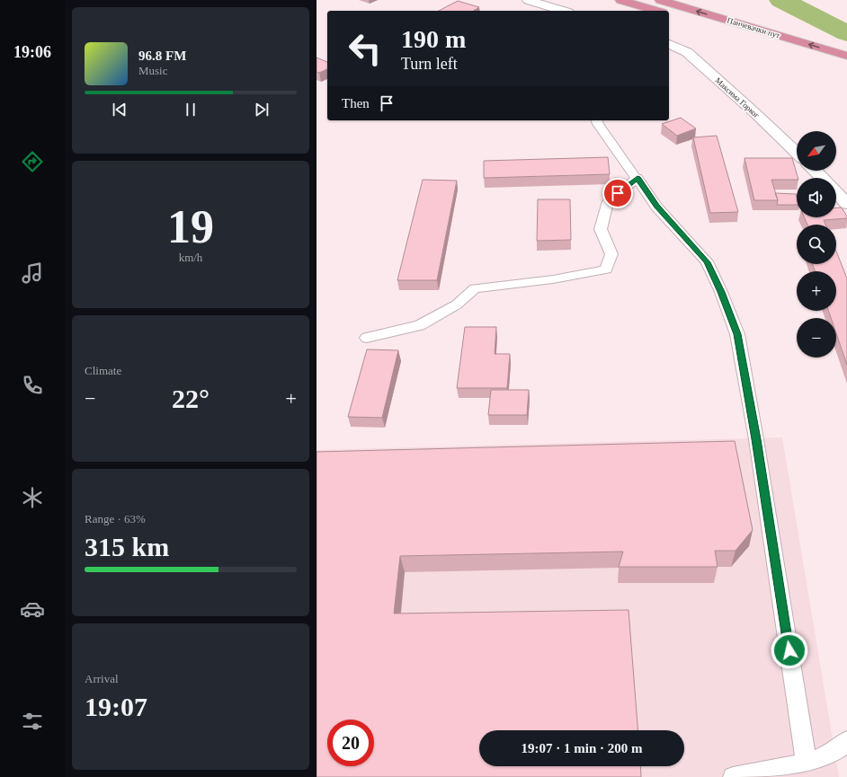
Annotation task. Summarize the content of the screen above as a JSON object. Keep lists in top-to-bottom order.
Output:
{
  "streets": {
    "highway": ["Панчевачки пут"],
    "street": ["Максима Горког"]
  },
  "one_way": ["Панчевачки пут"],
  "north": "bottom left",
  "page": {
    "tabs": "19:06",
    "turn": ["190 m", "Turn left"],
    "song": ["96.8 FM", "Music"],
    "then": "Then",
    "map_buttons": ["+", "−"],
    "tile": [
      ["19", "km/h"],
      "Climate",
      ["Range · 63%", "315 km"],
      ["Arrival", "19:07"]
    ],
    "heat": ["−", "22°", "+"],
    "limit": "20",
    "trip": "19:07 · 1 min · 200 m"
  }
}
